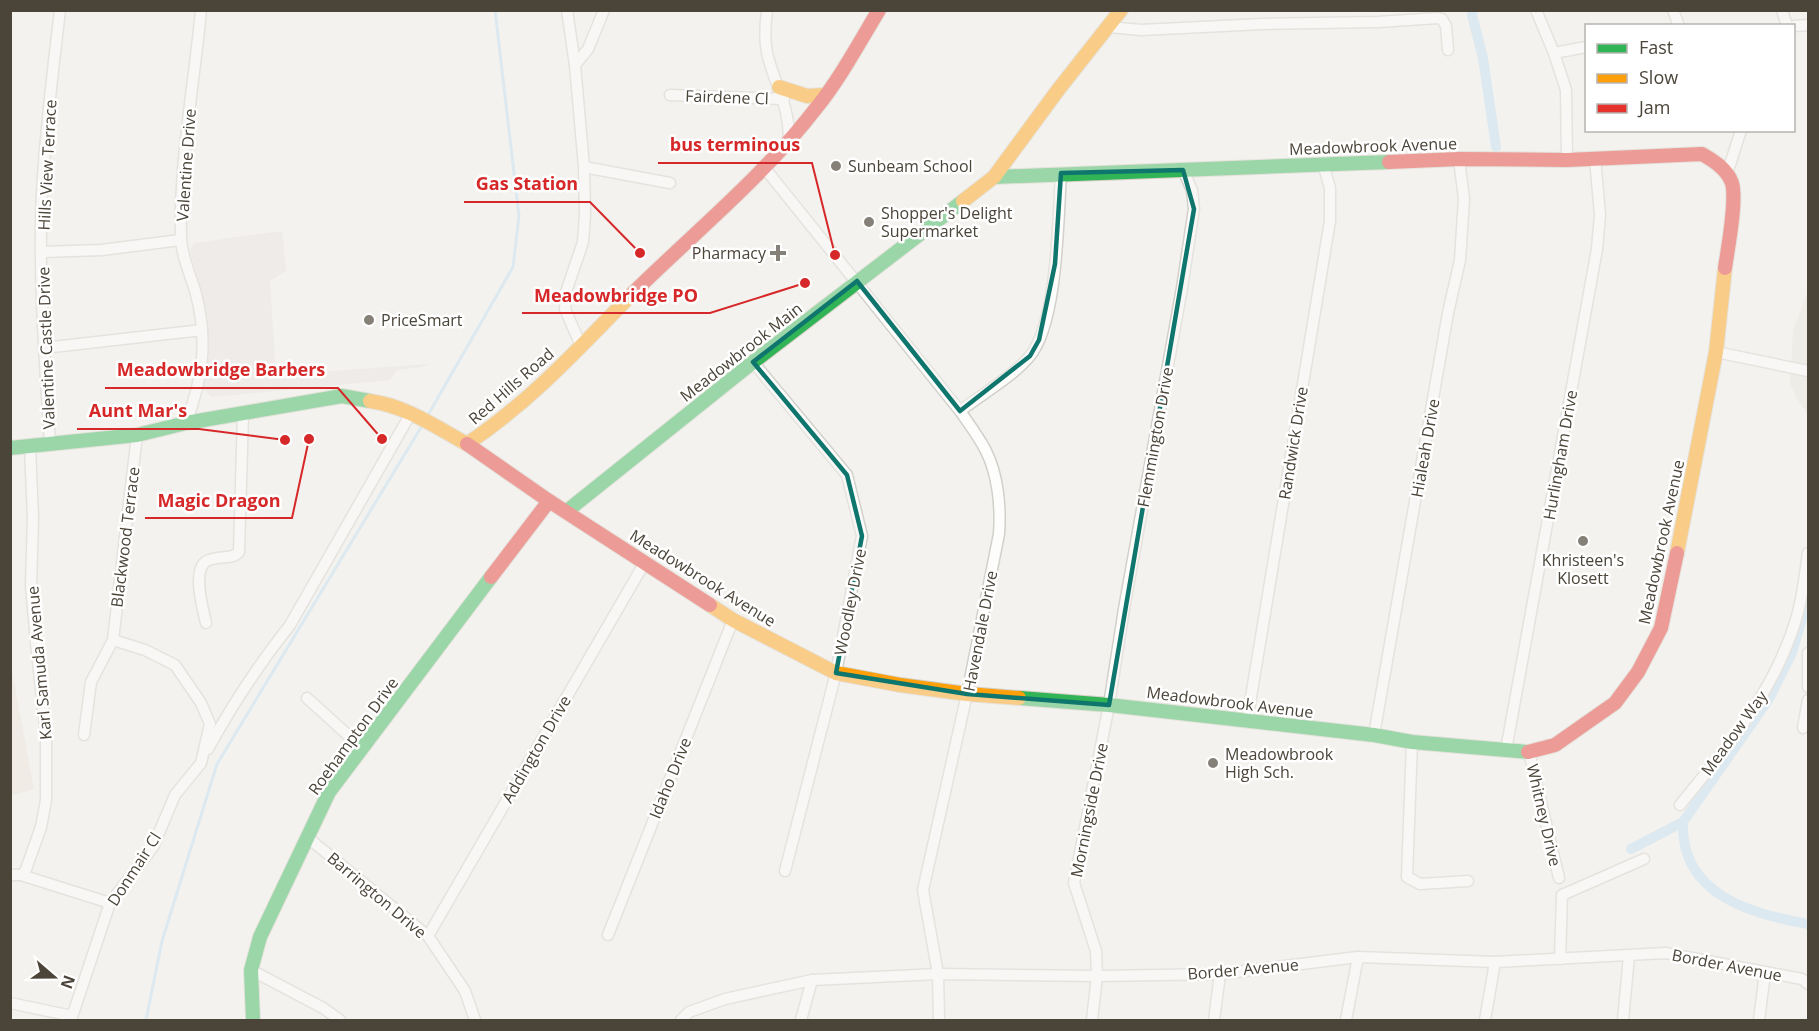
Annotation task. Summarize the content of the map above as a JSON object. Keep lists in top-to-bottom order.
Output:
{
  "streets": {
    "street": [
      "Fairdene Cl",
      "Meadowbrook Avenue",
      "Hills View Terrace",
      "Valentine Drive",
      "Valentine Castle Drive",
      "Meadowbrook Main",
      "Red Hills Road",
      "Flemmington Drive",
      "Randwick Drive",
      "Hialeah Drive",
      "Hurlingham Drive",
      "Blackwood Terrace",
      "Woodley Drive",
      "Havendale Drive",
      "Karl Samuda Avenue",
      "Meadow Way",
      "Roehampton Drive",
      "Addington Drive",
      "Idaho Drive",
      "Morningside Drive",
      "Whitney Drive",
      "Donmair Cl",
      "Barrington Drive",
      "Border Avenue"
    ]
  },
  "crossings": [
    ["Meadowbrook Avenue", "Meadowbrook Main"],
    ["Meadowbrook Avenue", "Red Hills Road"],
    ["Meadowbrook Avenue", "Flemmington Drive"],
    ["Meadowbrook Avenue", "Randwick Drive"],
    ["Meadowbrook Avenue", "Hialeah Drive"],
    ["Meadowbrook Avenue", "Hurlingham Drive"],
    ["Meadowbrook Avenue", "Woodley Drive"],
    ["Meadowbrook Avenue", "Havendale Drive"],
    ["Meadowbrook Avenue", "Roehampton Drive"],
    ["Meadowbrook Avenue", "Addington Drive"],
    ["Meadowbrook Avenue", "Idaho Drive"],
    ["Meadowbrook Avenue", "Morningside Drive"],
    ["Meadowbrook Avenue", "Whitney Drive"],
    ["Hills View Terrace", "Valentine Drive"],
    ["Hills View Terrace", "Valentine Castle Drive"],
    ["Valentine Drive", "Red Hills Road"],
    ["Valentine Castle Drive", "Red Hills Road"],
    ["Meadowbrook Main", "Woodley Drive"],
    ["Meadowbrook Main", "Havendale Drive"],
    ["Red Hills Road", "Blackwood Terrace"],
    ["Red Hills Road", "Havendale Drive"],
    ["Red Hills Road", "Karl Samuda Avenue"],
    ["Flemmington Drive", "Morningside Drive"],
    ["Blackwood Terrace", "Donmair Cl"],
    ["Havendale Drive", "Border Avenue"],
    ["Roehampton Drive", "Barrington Drive"],
    ["Addington Drive", "Barrington Drive"],
    ["Morningside Drive", "Border Avenue"]
  ],
  "places": {
    "other": [
      "Sunbeam School",
      "Shopper's Delight Supermarket",
      "Gas Station",
      "bus terminous",
      "Meadowbridge PO",
      "PriceSmart",
      "Magic Dragon",
      "Meadowbridge Barbers",
      "Aunt Mar's",
      "Khristeen's Klosett",
      "Meadowbrook High Sch."
    ],
    "health": ["Pharmacy"]
  },
  "legend": ["Fast", "Slow", "Jam"],
  "north": "right"
}
